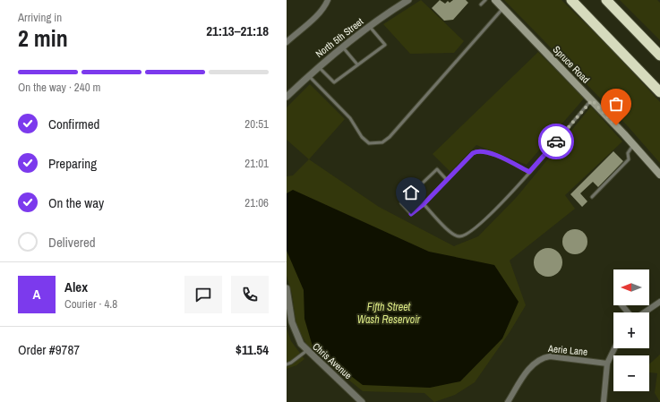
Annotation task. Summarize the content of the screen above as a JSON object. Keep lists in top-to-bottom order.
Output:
{
  "streets": {
    "main road": ["Spruce Road"],
    "street": ["North 5th Street", "Aerie Lane", "Chris Avenue"]
  },
  "water": ["Fifth Street Wash Reservoir"],
  "north": "left",
  "page": {
    "heading": ["2 min", "Arriving in", "21:13–21:18"],
    "panel": [
      "Alex",
      "Courier · 4.8",
      "Order #9787",
      "$11.54"
    ],
    "bar": "On the way · 240 m",
    "list": [
      ["Confirmed", "20:51"],
      ["Preparing", "21:01"],
      ["On the way", "21:06"],
      "Delivered"
    ],
    "map_buttons": ["+", "−"],
    "round": "A"
  }
}
